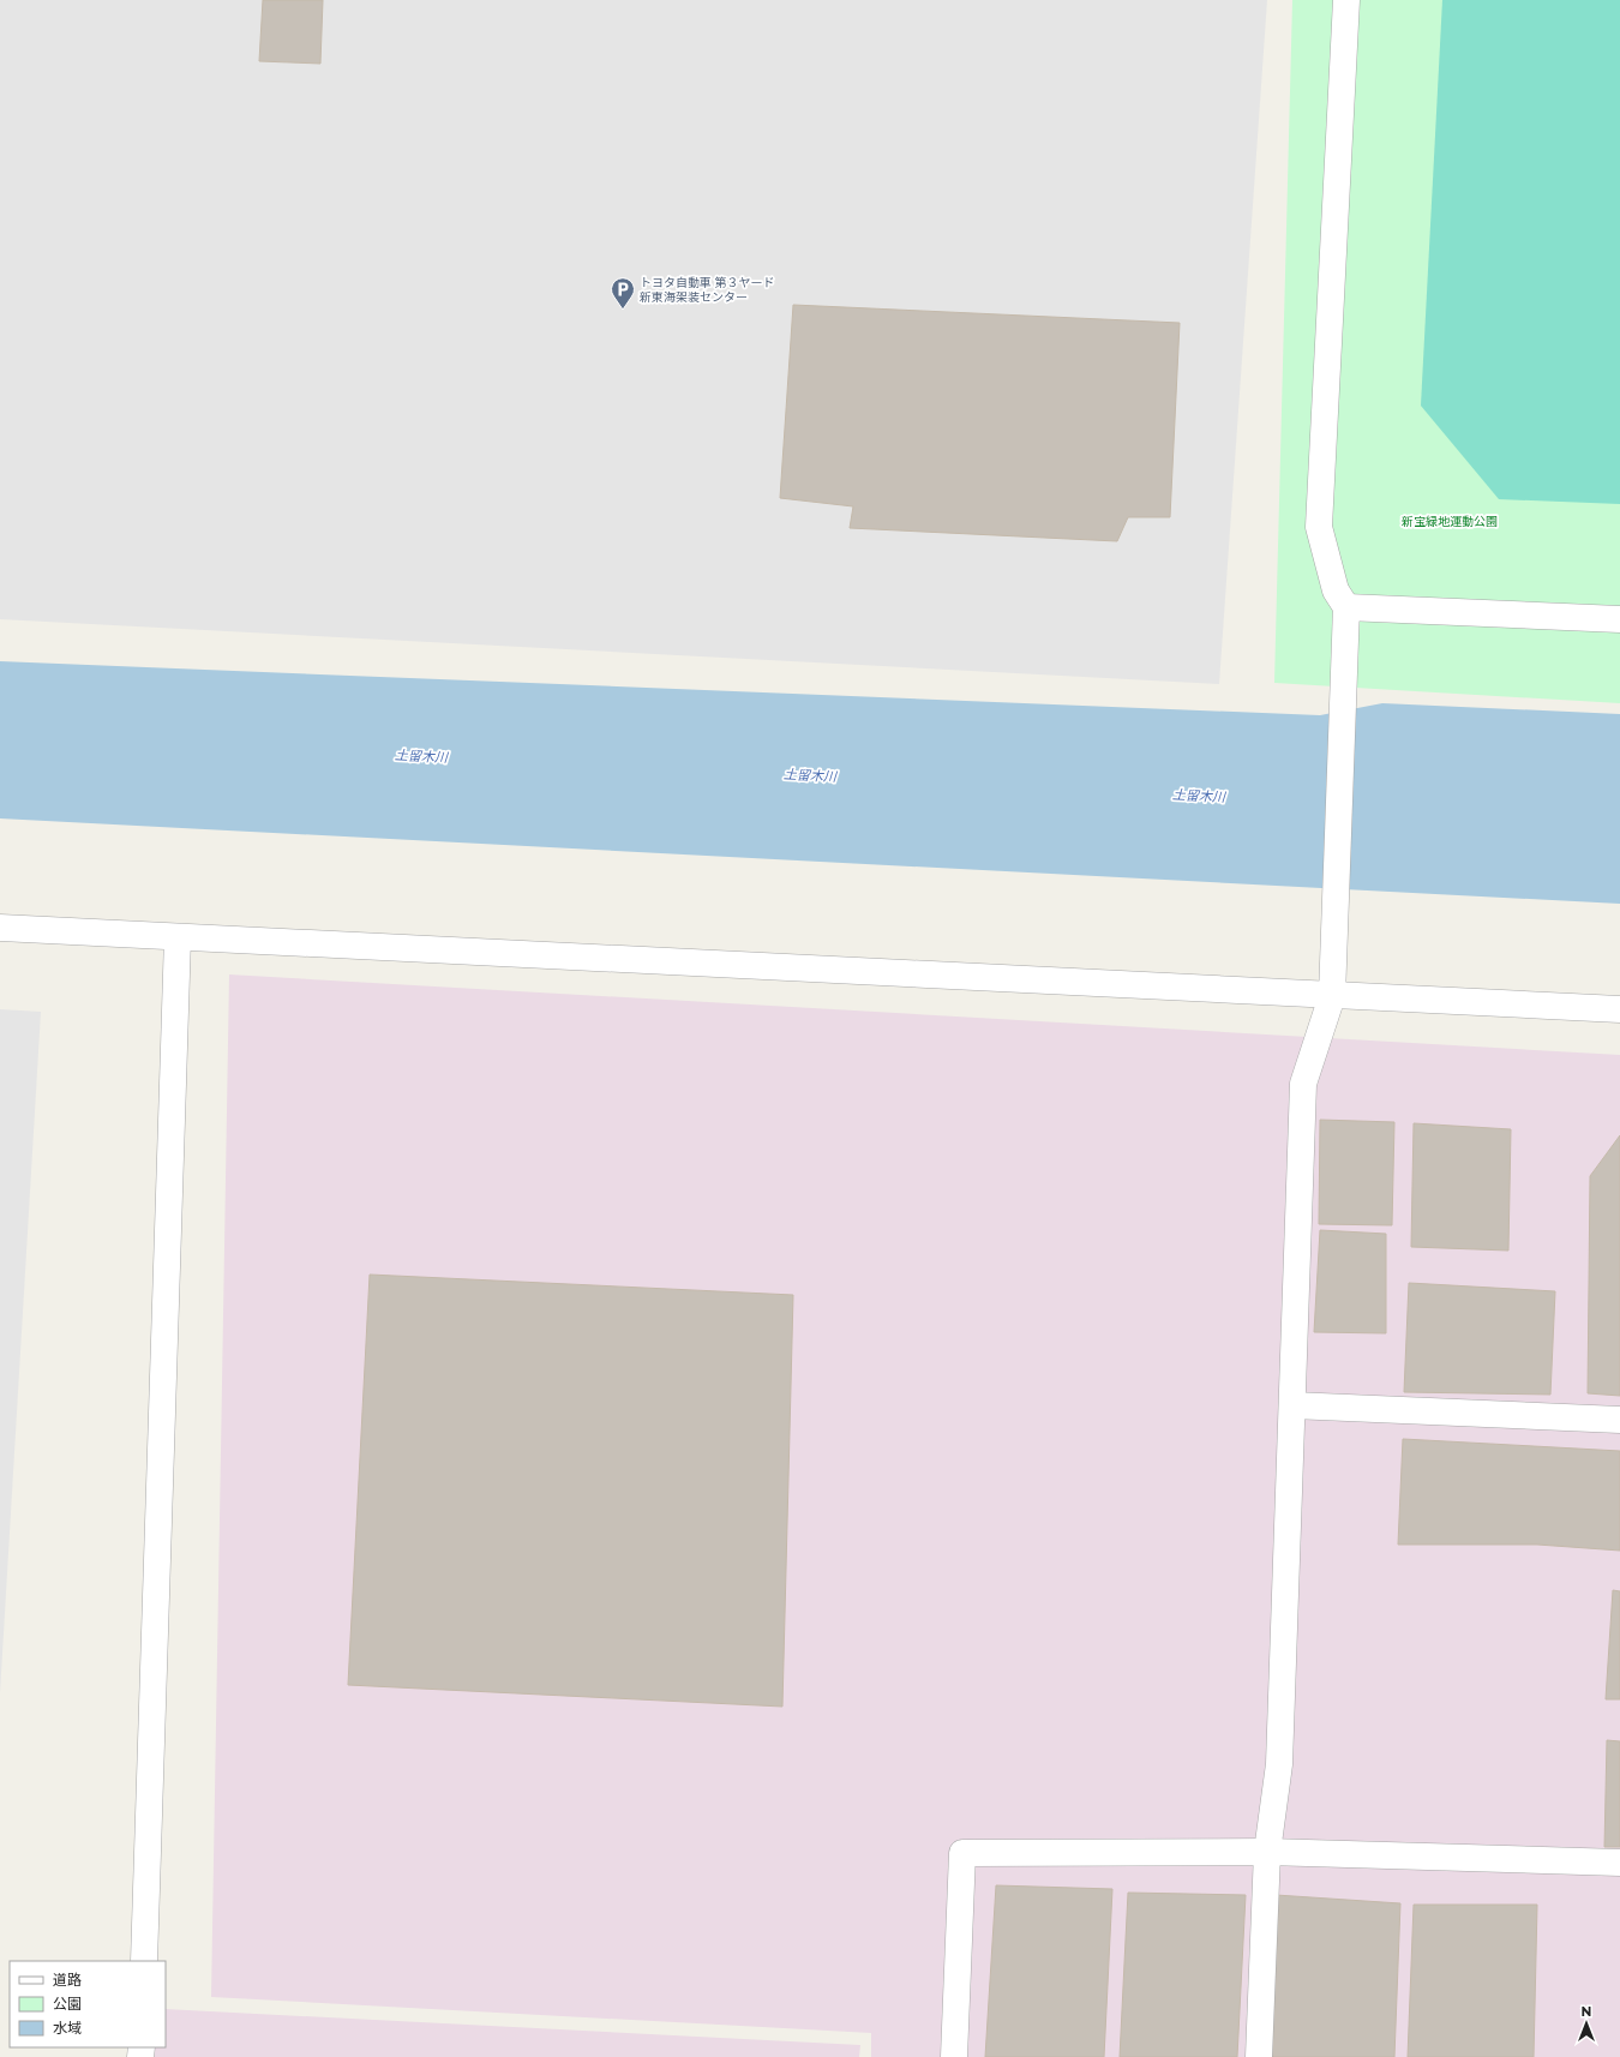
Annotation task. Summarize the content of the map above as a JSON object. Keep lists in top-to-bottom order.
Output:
{
  "water": ["土留木川"],
  "parks": ["新宝緑地運動公園"],
  "places": {
    "parking": ["トヨタ自動車 第３ヤード 新東海架装センター"]
  },
  "legend": ["道路", "公園", "水域"],
  "north": "top"
}
